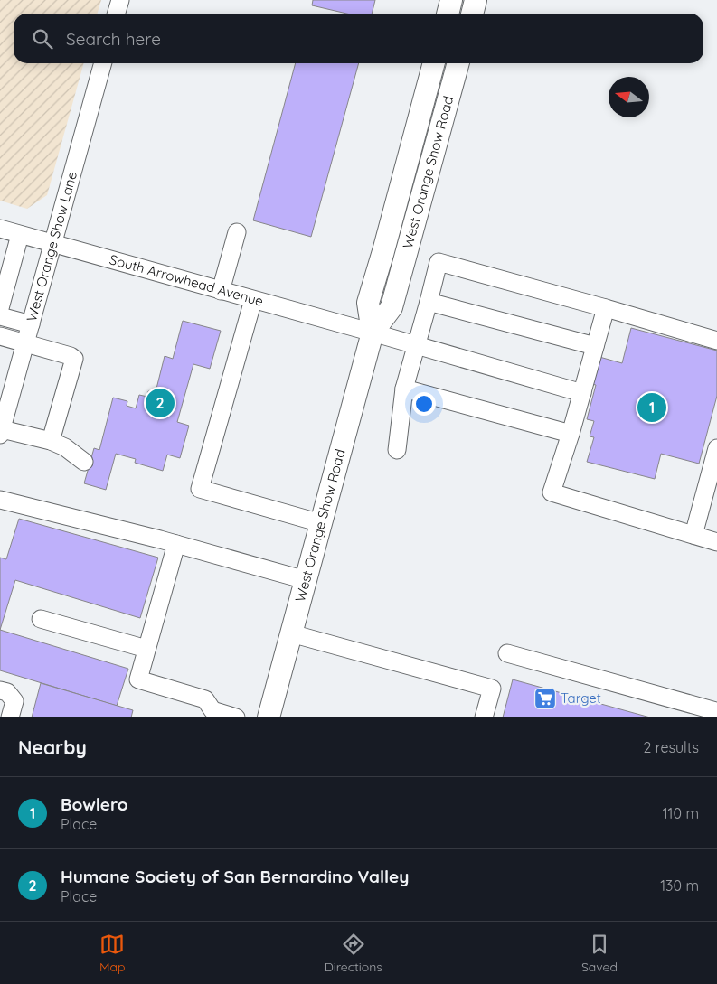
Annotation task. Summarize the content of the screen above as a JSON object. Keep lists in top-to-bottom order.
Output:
{
  "streets": {
    "main road": ["West Orange Show Road"],
    "street": ["West Orange Show Lane", "South Arrowhead Avenue"]
  },
  "crossings": [
    ["West Orange Show Road", "South Arrowhead Avenue"],
    ["West Orange Show Lane", "South Arrowhead Avenue"]
  ],
  "places": {
    "supermarket": ["Target"]
  },
  "north": "left",
  "page": {
    "search": "Search here",
    "pins": ["2", "1"],
    "heading": ["Nearby", "2 results"],
    "list": [
      {
        "mark": "1",
        "name": "Bowlero",
        "note": "Place",
        "value": "110 m"
      },
      {
        "mark": "2",
        "name": "Humane Society of San Bernardino Valley",
        "note": "Place",
        "value": "130 m"
      }
    ],
    "nav": ["Map", "Directions", "Saved"]
  }
}
